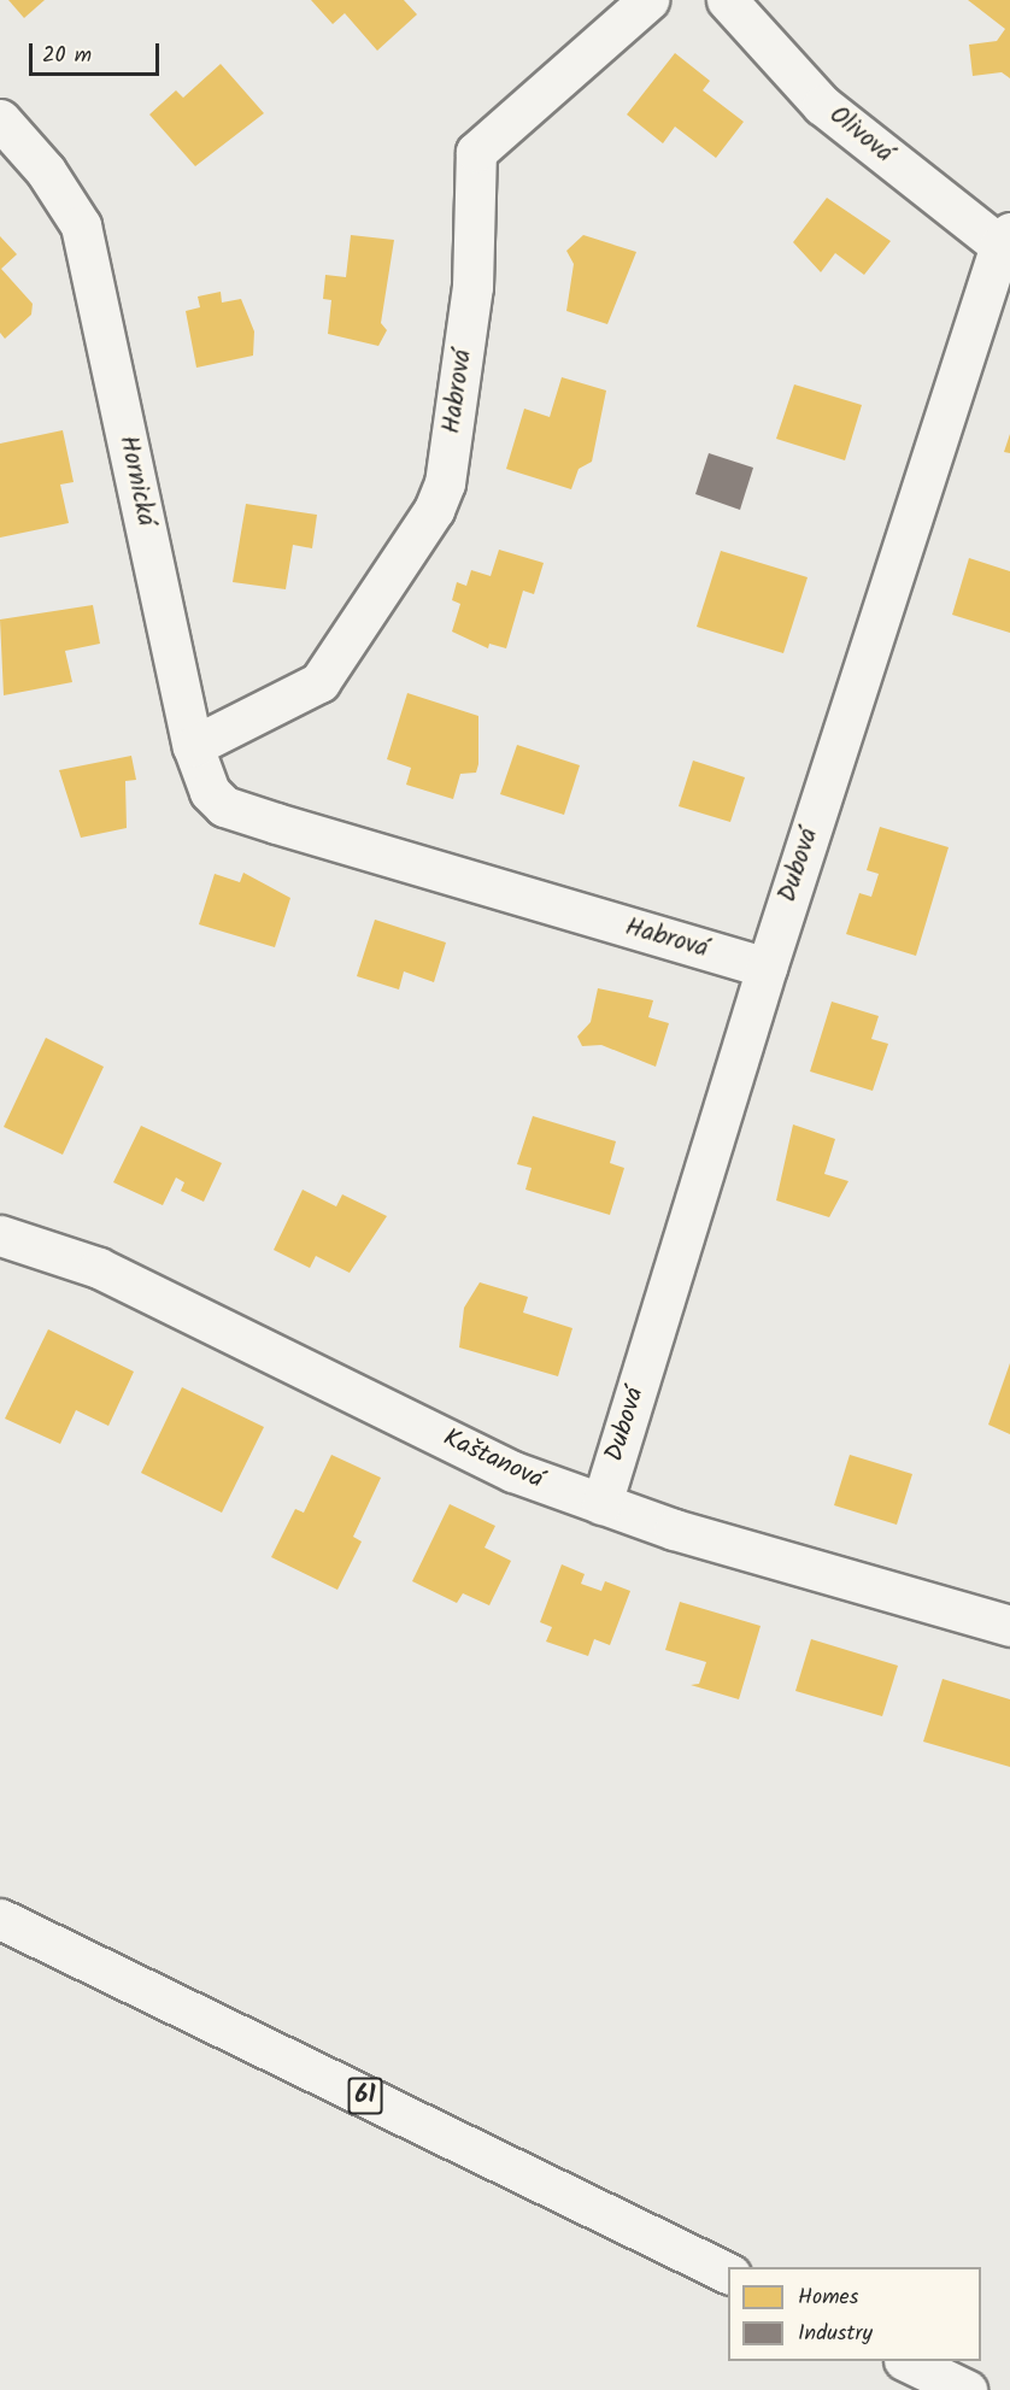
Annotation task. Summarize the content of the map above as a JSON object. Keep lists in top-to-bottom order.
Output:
{
  "streets": {
    "street": [
      "Olivová",
      "Habrová",
      "Hornická",
      "Dubová",
      "Kaštanová",
      "61"
    ]
  },
  "crossings": [
    ["Olivová", "Dubová"],
    ["Habrová", "Hornická"],
    ["Habrová", "Dubová"],
    ["Dubová", "Kaštanová"]
  ],
  "legend": ["Homes", "Industry"],
  "scale_bar": "20 m"
}
